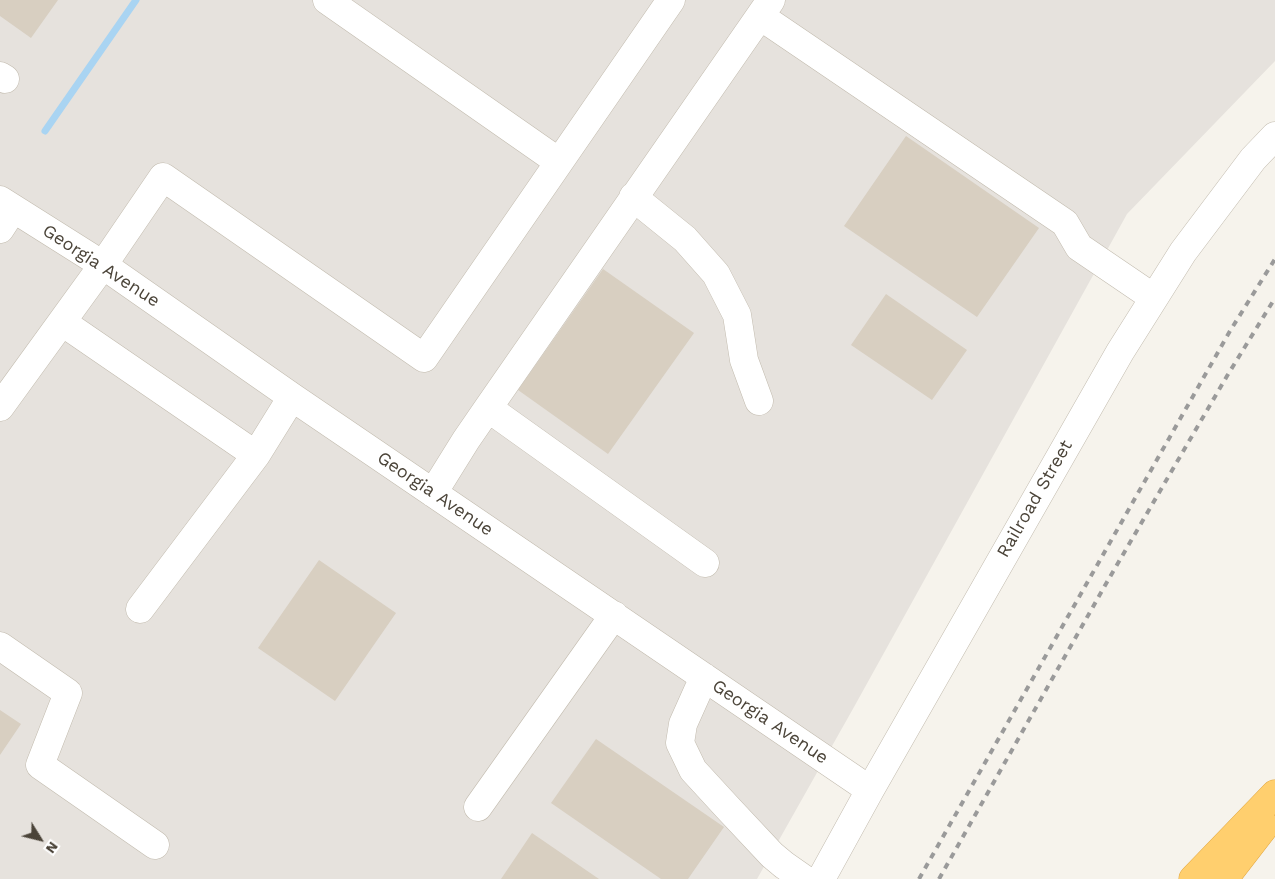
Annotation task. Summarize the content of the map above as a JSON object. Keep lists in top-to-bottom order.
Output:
{
  "streets": {
    "street": ["Georgia Avenue", "Railroad Street"]
  },
  "crossings": [
    ["Georgia Avenue", "Railroad Street"]
  ],
  "north": "bottom right"
}
